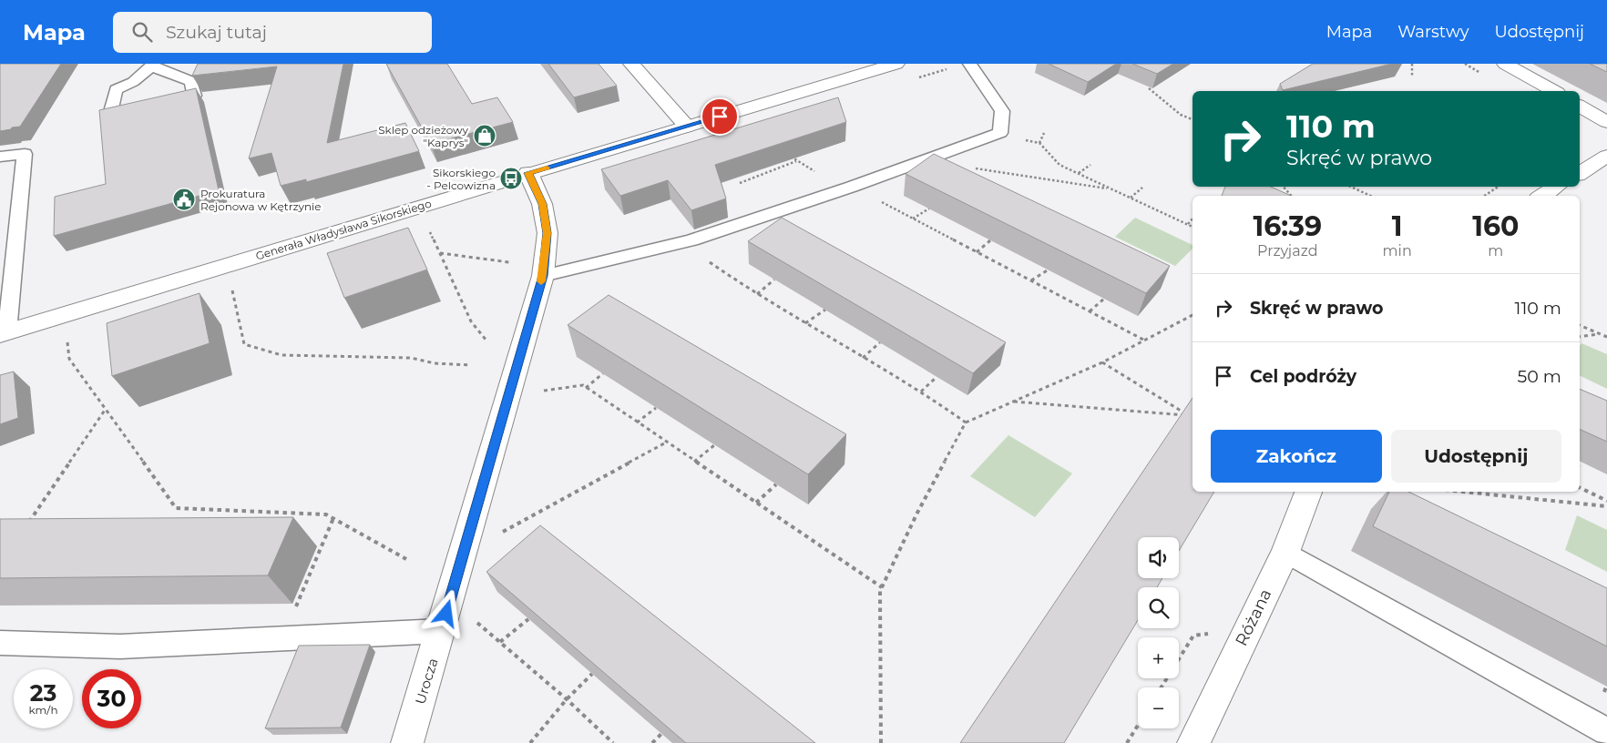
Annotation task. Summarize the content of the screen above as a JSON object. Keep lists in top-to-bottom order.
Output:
{
  "streets": {
    "street": ["Generała Władysława Sikorskiego", "Różana", "Urocza"]
  },
  "crossings": [
    ["Generała Władysława Sikorskiego", "Urocza"]
  ],
  "places": {
    "shop": ["Sklep odzieżowy \"Kaprys\""],
    "bus stop": ["Sikorskiego - Pelcowizna"],
    "public building": ["Prokuratura Rejonowa w Kętrzynie"]
  },
  "page": {
    "header": "Mapa",
    "search": "Szukaj tutaj",
    "nav": ["Mapa", "Warstwy", "Udostępnij"],
    "turn": ["110 m", "Skręć w prawo"],
    "eta": [
      "16:39",
      "Przyjazd",
      "1",
      "min",
      "160",
      "m"
    ],
    "list": [
      {
        "name": "Skręć w prawo",
        "value": "110 m"
      },
      {
        "name": "Cel podróży",
        "value": "50 m"
      }
    ],
    "buttons": ["Zakończ", "Udostępnij"],
    "map_buttons": ["+", "−"],
    "speed": "23 km/h",
    "limit": "30"
  }
}
